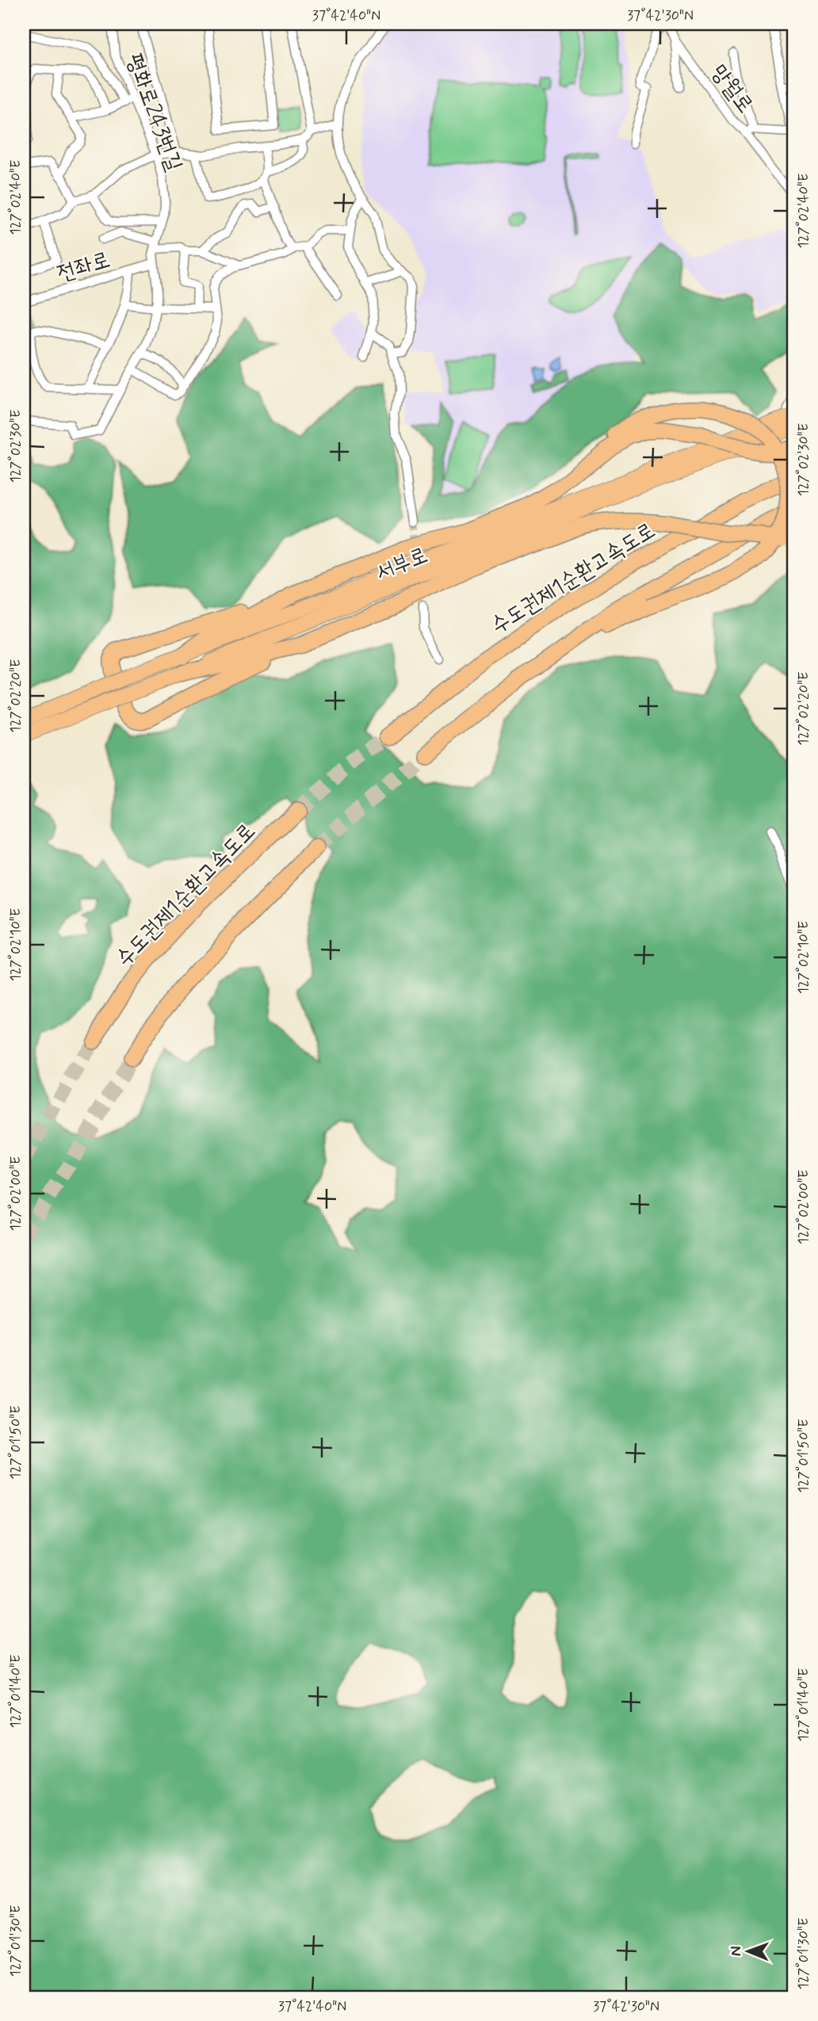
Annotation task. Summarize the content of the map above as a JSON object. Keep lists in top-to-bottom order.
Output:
{
  "streets": {
    "highway": ["서부로", "수도권제1순환고속도로"],
    "street": ["망월로", "평화로243번길", "전좌로"]
  },
  "crossings": [
    ["평화로243번길", "전좌로"]
  ],
  "north": "left",
  "coordinates": [
    "37°42'40\"N",
    "37°42'30\"N",
    "127°02'40\"E",
    "127°02'30\"E",
    "127°02'20\"E",
    "127°02'10\"E",
    "127°02'00\"E",
    "127°01'50\"E",
    "127°01'40\"E",
    "127°01'30\"E"
  ]
}
